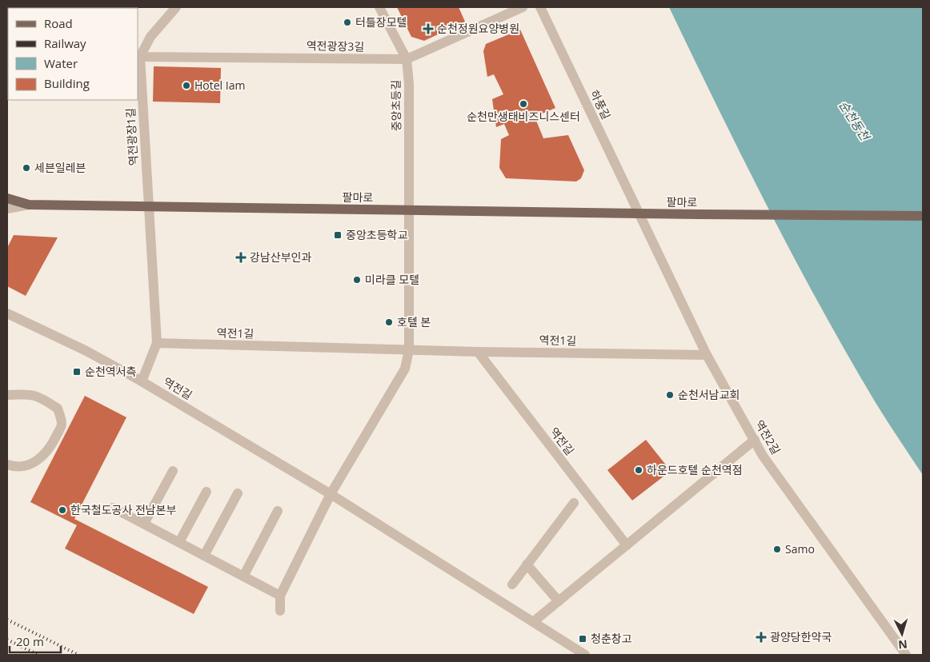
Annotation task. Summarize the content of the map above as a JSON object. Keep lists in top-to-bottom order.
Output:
{
  "streets": {
    "main road": ["팔마로"],
    "street": [
      "역전광장3길",
      "하풍길",
      "중앙초등길",
      "역전광장1길",
      "역전1길",
      "역전길",
      "역전2길"
    ]
  },
  "crossings": [
    ["역전광장3길", "중앙초등길"],
    ["역전광장3길", "역전광장1길"],
    ["하풍길", "팔마로"],
    ["하풍길", "역전2길"],
    ["중앙초등길", "팔마로"],
    ["역전광장1길", "팔마로"],
    ["팔마로", "역전2길"],
    ["역전1길", "역전길"],
    ["역전1길", "역전2길"]
  ],
  "water": ["순천동천"],
  "places": {
    "other": [
      "터틀장모텔",
      "Hotel Iam",
      "순천만생태비즈니스센터",
      "세븐일레븐",
      "미라클 모텔",
      "호텔 본",
      "순천서남교회",
      "하운드호텔 순천역점",
      "한국철도공사 전남본부",
      "Samo"
    ],
    "health": ["순천정원요양병원", "강남산부인과", "광양당한약국"],
    "transit": ["중앙초등학교", "순천역서측", "청춘창고"]
  },
  "legend": [
    "Road",
    "Railway",
    "Water",
    "Building"
  ],
  "scale_bar": "20 m",
  "north": "bottom"
}
